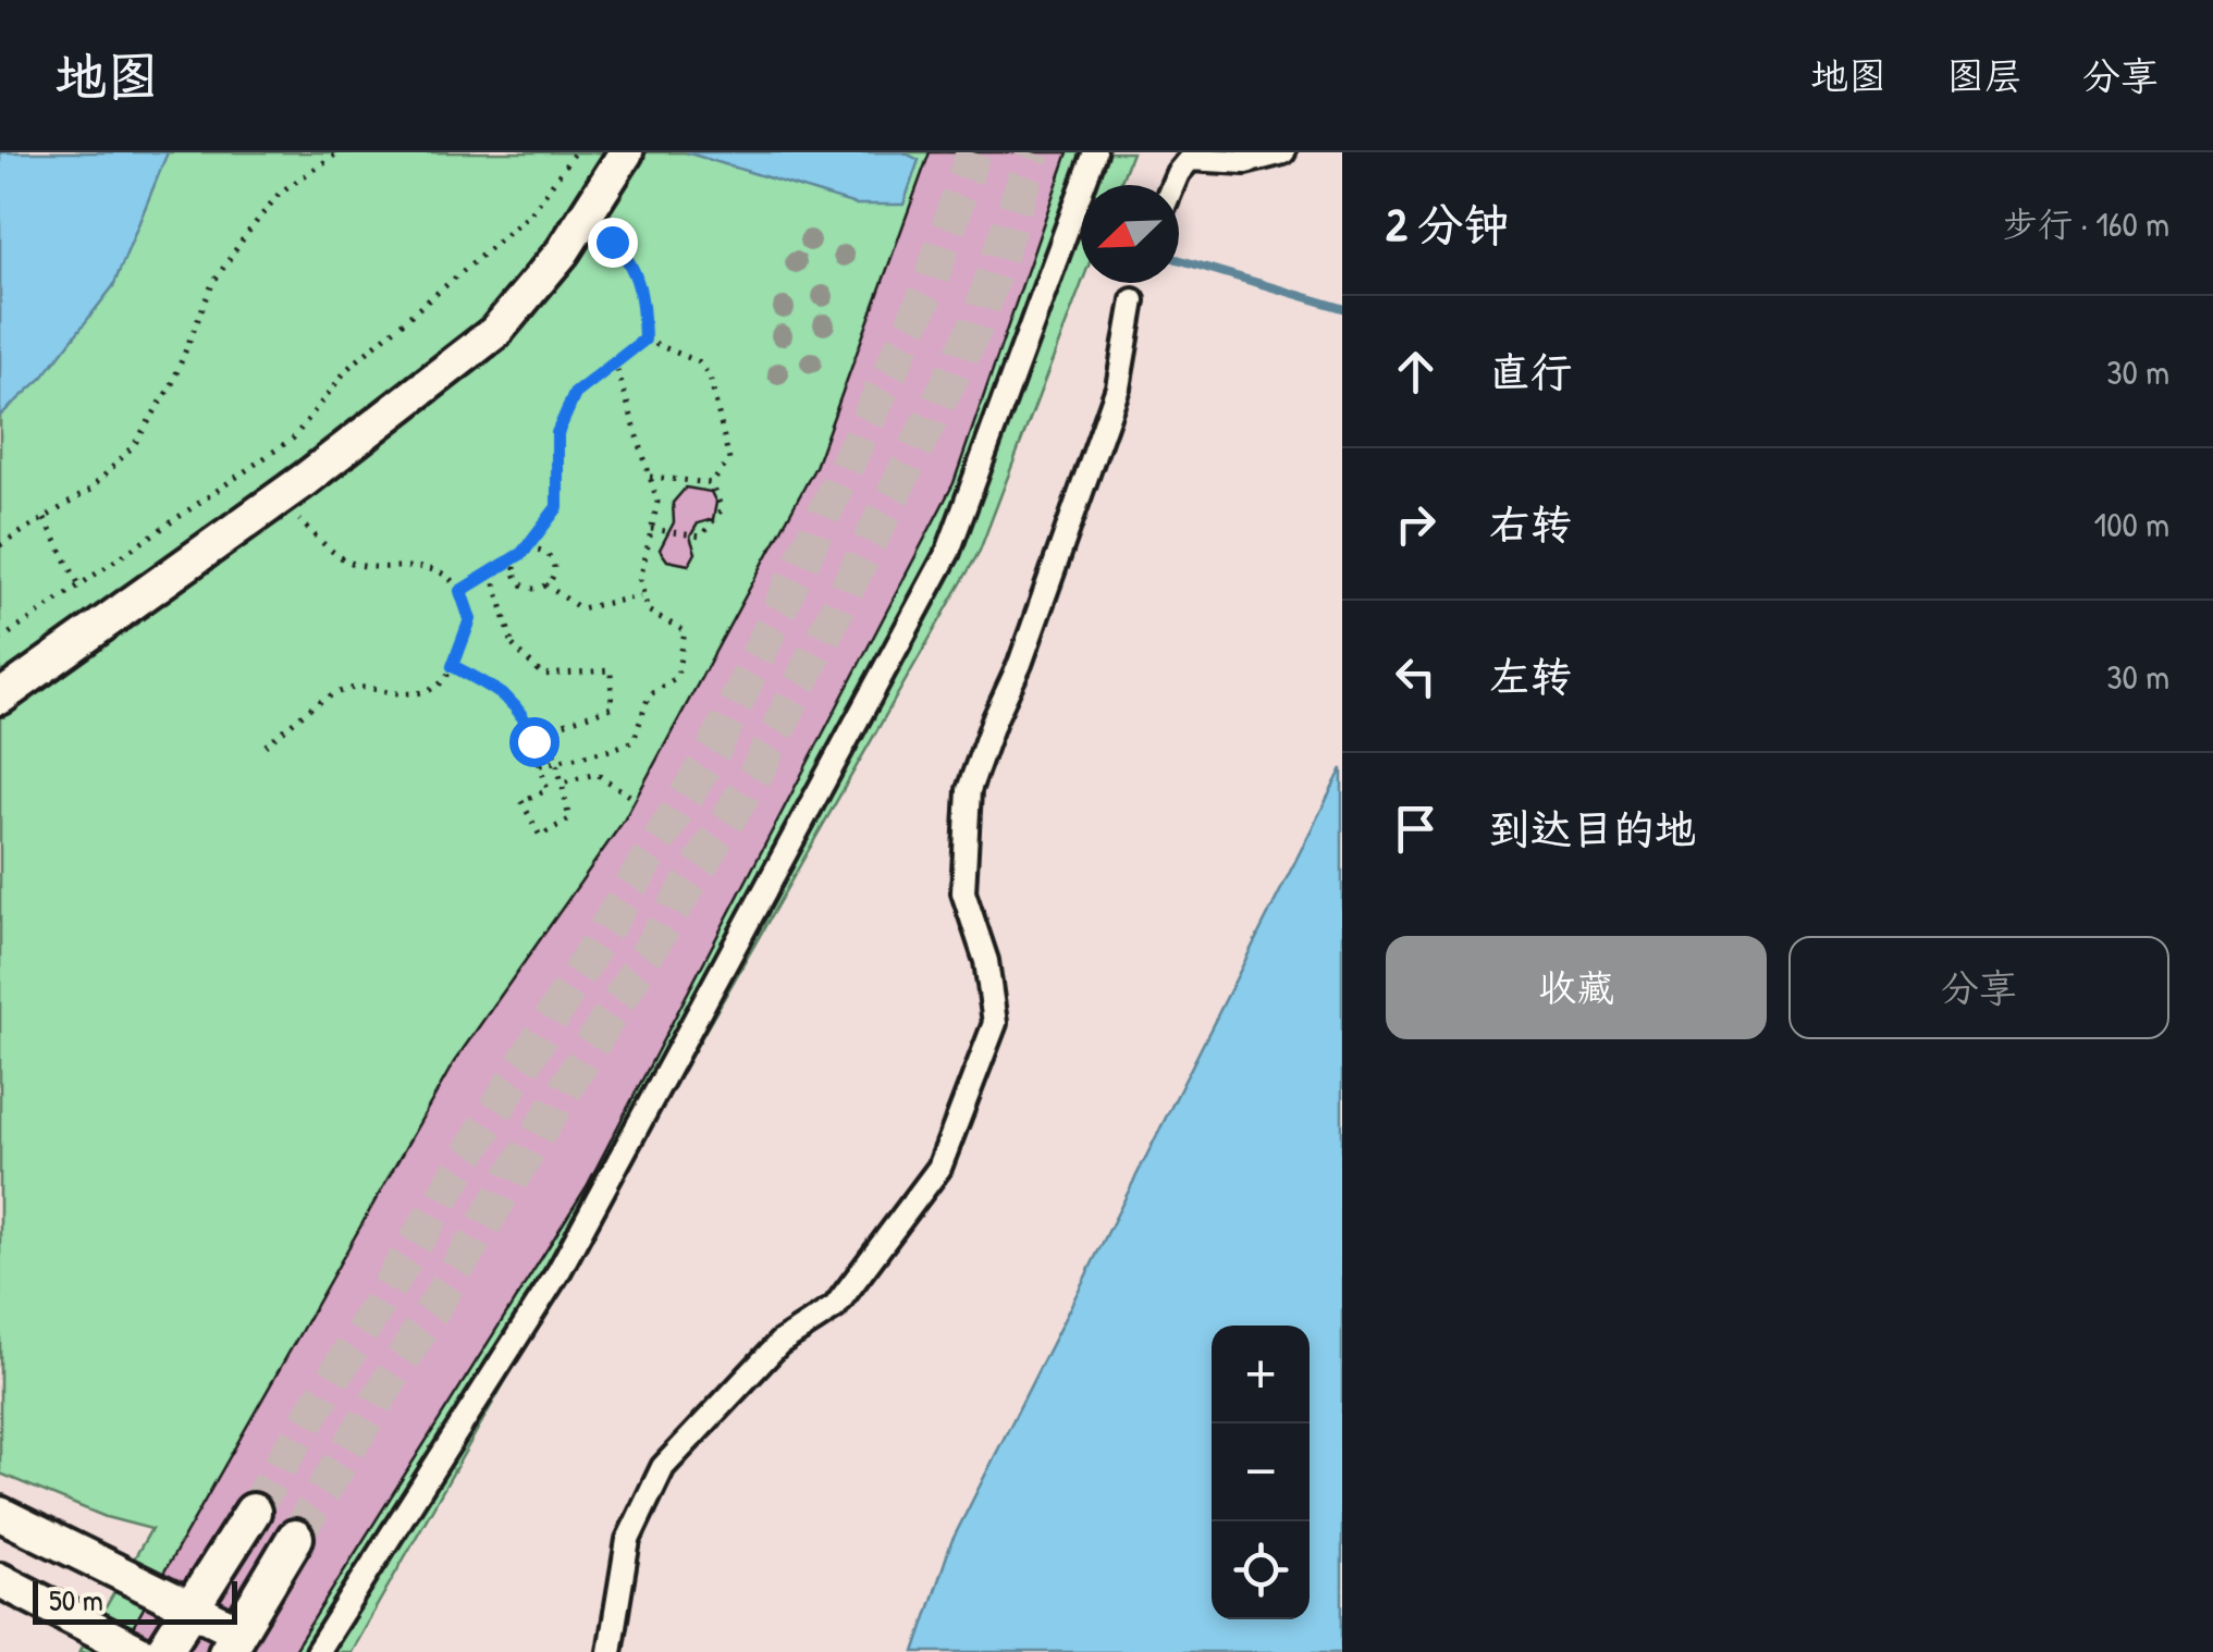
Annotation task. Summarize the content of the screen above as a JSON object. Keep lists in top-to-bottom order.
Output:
{
  "scale_bar": "50 m",
  "north": "bottom left",
  "page": {
    "header": "地图",
    "nav": ["地图", "图层", "分享"],
    "heading": ["2 分钟", "步行 · 160 m"],
    "list": [
      ["直行", "30 m"],
      ["右转", "100 m"],
      ["左转", "30 m"],
      "到达目的地"
    ],
    "buttons": ["收藏", "分享"],
    "map_buttons": ["+", "−"],
    "scale": "50 m"
  }
}
